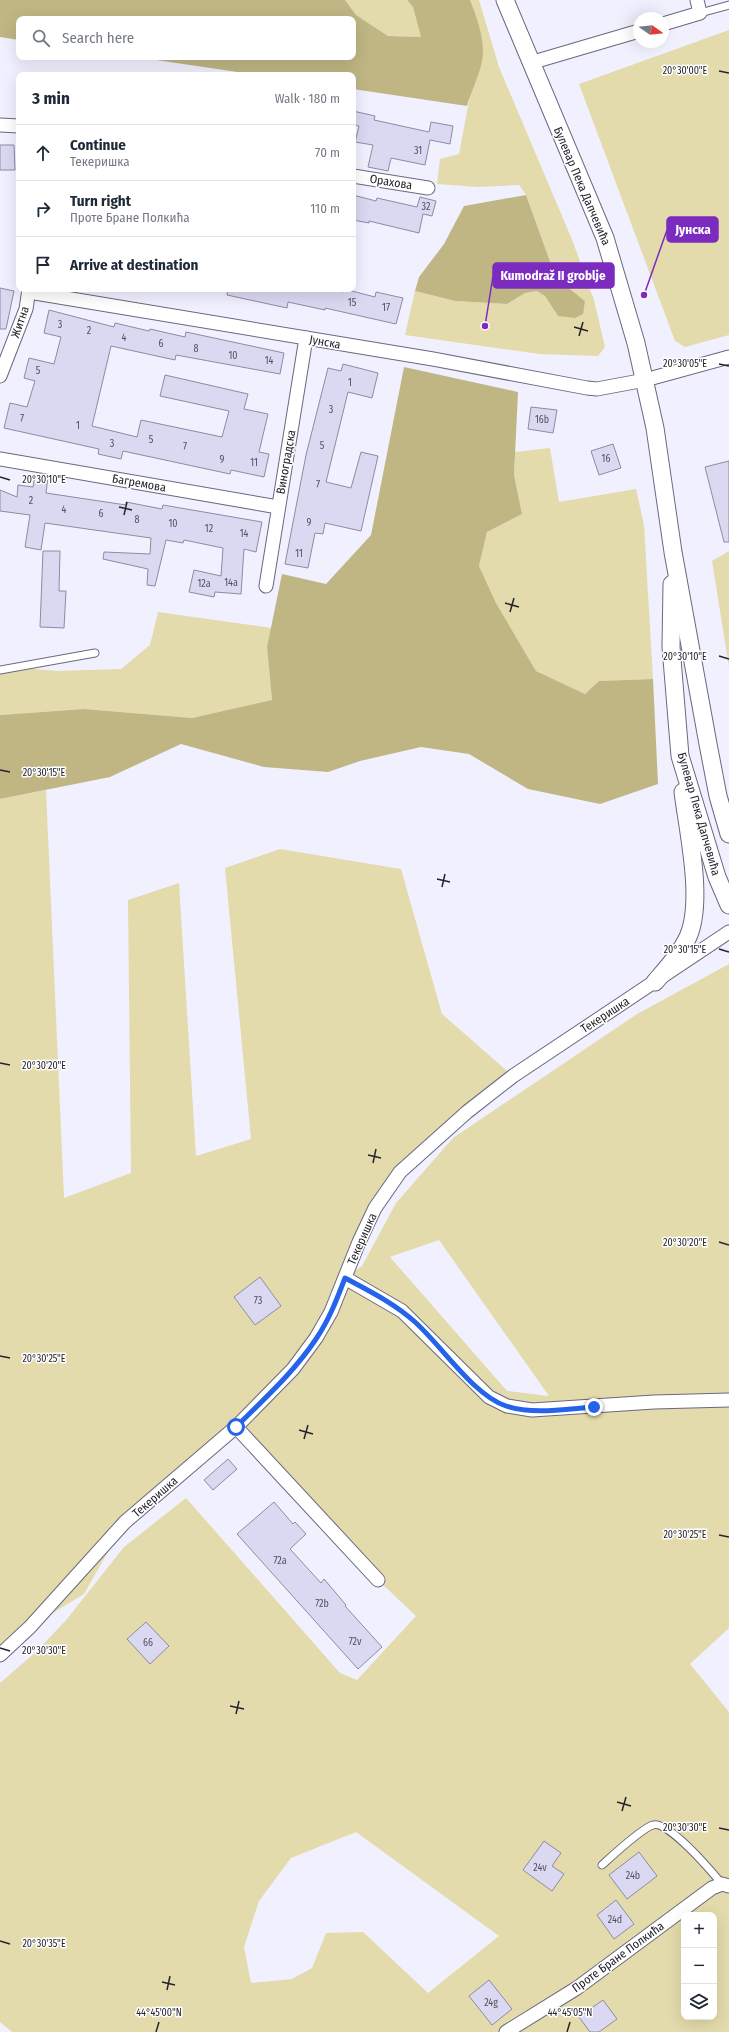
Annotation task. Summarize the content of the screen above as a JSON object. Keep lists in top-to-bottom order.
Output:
{
  "streets": {
    "street": [
      "Орахова",
      "Булевар Пека Дапчевића",
      "Житна",
      "Јунска",
      "Виноградска",
      "Багремова",
      "Текеришка",
      "Проте Бране Полкића"
    ]
  },
  "crossings": [
    ["Булевар Пека Дапчевића", "Јунска"],
    ["Јунска", "Виноградска"],
    ["Виноградска", "Багремова"]
  ],
  "places": ["Јунска", "Kumodraž II groblje"],
  "house_numbers": [
    "31",
    "32",
    "15",
    "17",
    "3",
    "2",
    "4",
    "6",
    "8",
    "10",
    "14",
    "5",
    "1",
    "3",
    "7",
    "16b",
    "1",
    "5",
    "3",
    "5",
    "7",
    "16",
    "9",
    "11",
    "7",
    "2",
    "4",
    "6",
    "8",
    "9",
    "10",
    "12",
    "14",
    "11",
    "14a",
    "12a",
    "73",
    "72a",
    "72b",
    "72v",
    "66",
    "24v",
    "24b",
    "24d",
    "24g"
  ],
  "north": "right",
  "page": {
    "search": "Search here",
    "heading": ["3 min", "Walk · 180 m"],
    "list": [
      ["Continue", "Текеришка", "70 m"],
      ["Turn right", "Проте Бране Полкића", "110 m"],
      "Arrive at destination"
    ],
    "map_buttons": ["+", "−"]
  },
  "coordinates": [
    "20°30'00\"E",
    "20°30'05\"E",
    "20°30'10\"E",
    "20°30'15\"E",
    "20°30'20\"E",
    "20°30'25\"E",
    "20°30'30\"E",
    "20°30'35\"E",
    "44°45'00\"N",
    "44°45'05\"N"
  ]
}
